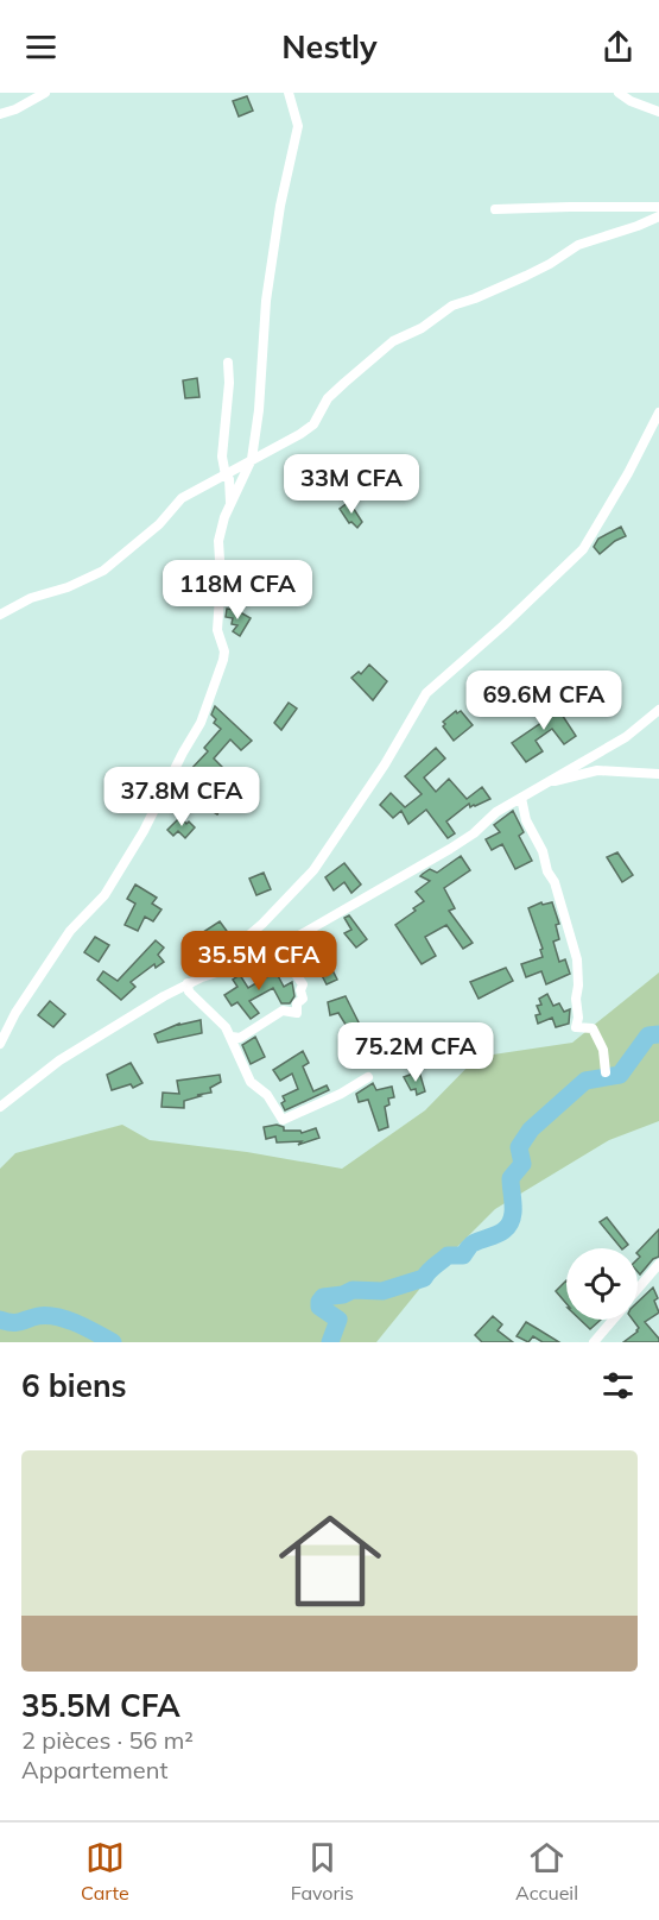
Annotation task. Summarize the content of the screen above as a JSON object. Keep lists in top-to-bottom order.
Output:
{
  "page": {
    "header": "Nestly",
    "price": [
      "33M CFA",
      "118M CFA",
      "69.6M CFA",
      "37.8M CFA",
      "35.5M CFA",
      "75.2M CFA"
    ],
    "heading": "6 biens",
    "list": [
      {
        "name": "35.5M CFA",
        "note": "2 pièces · 56 m² · Appartement"
      }
    ],
    "tabs": ["Carte", "Favoris", "Accueil"]
  }
}
